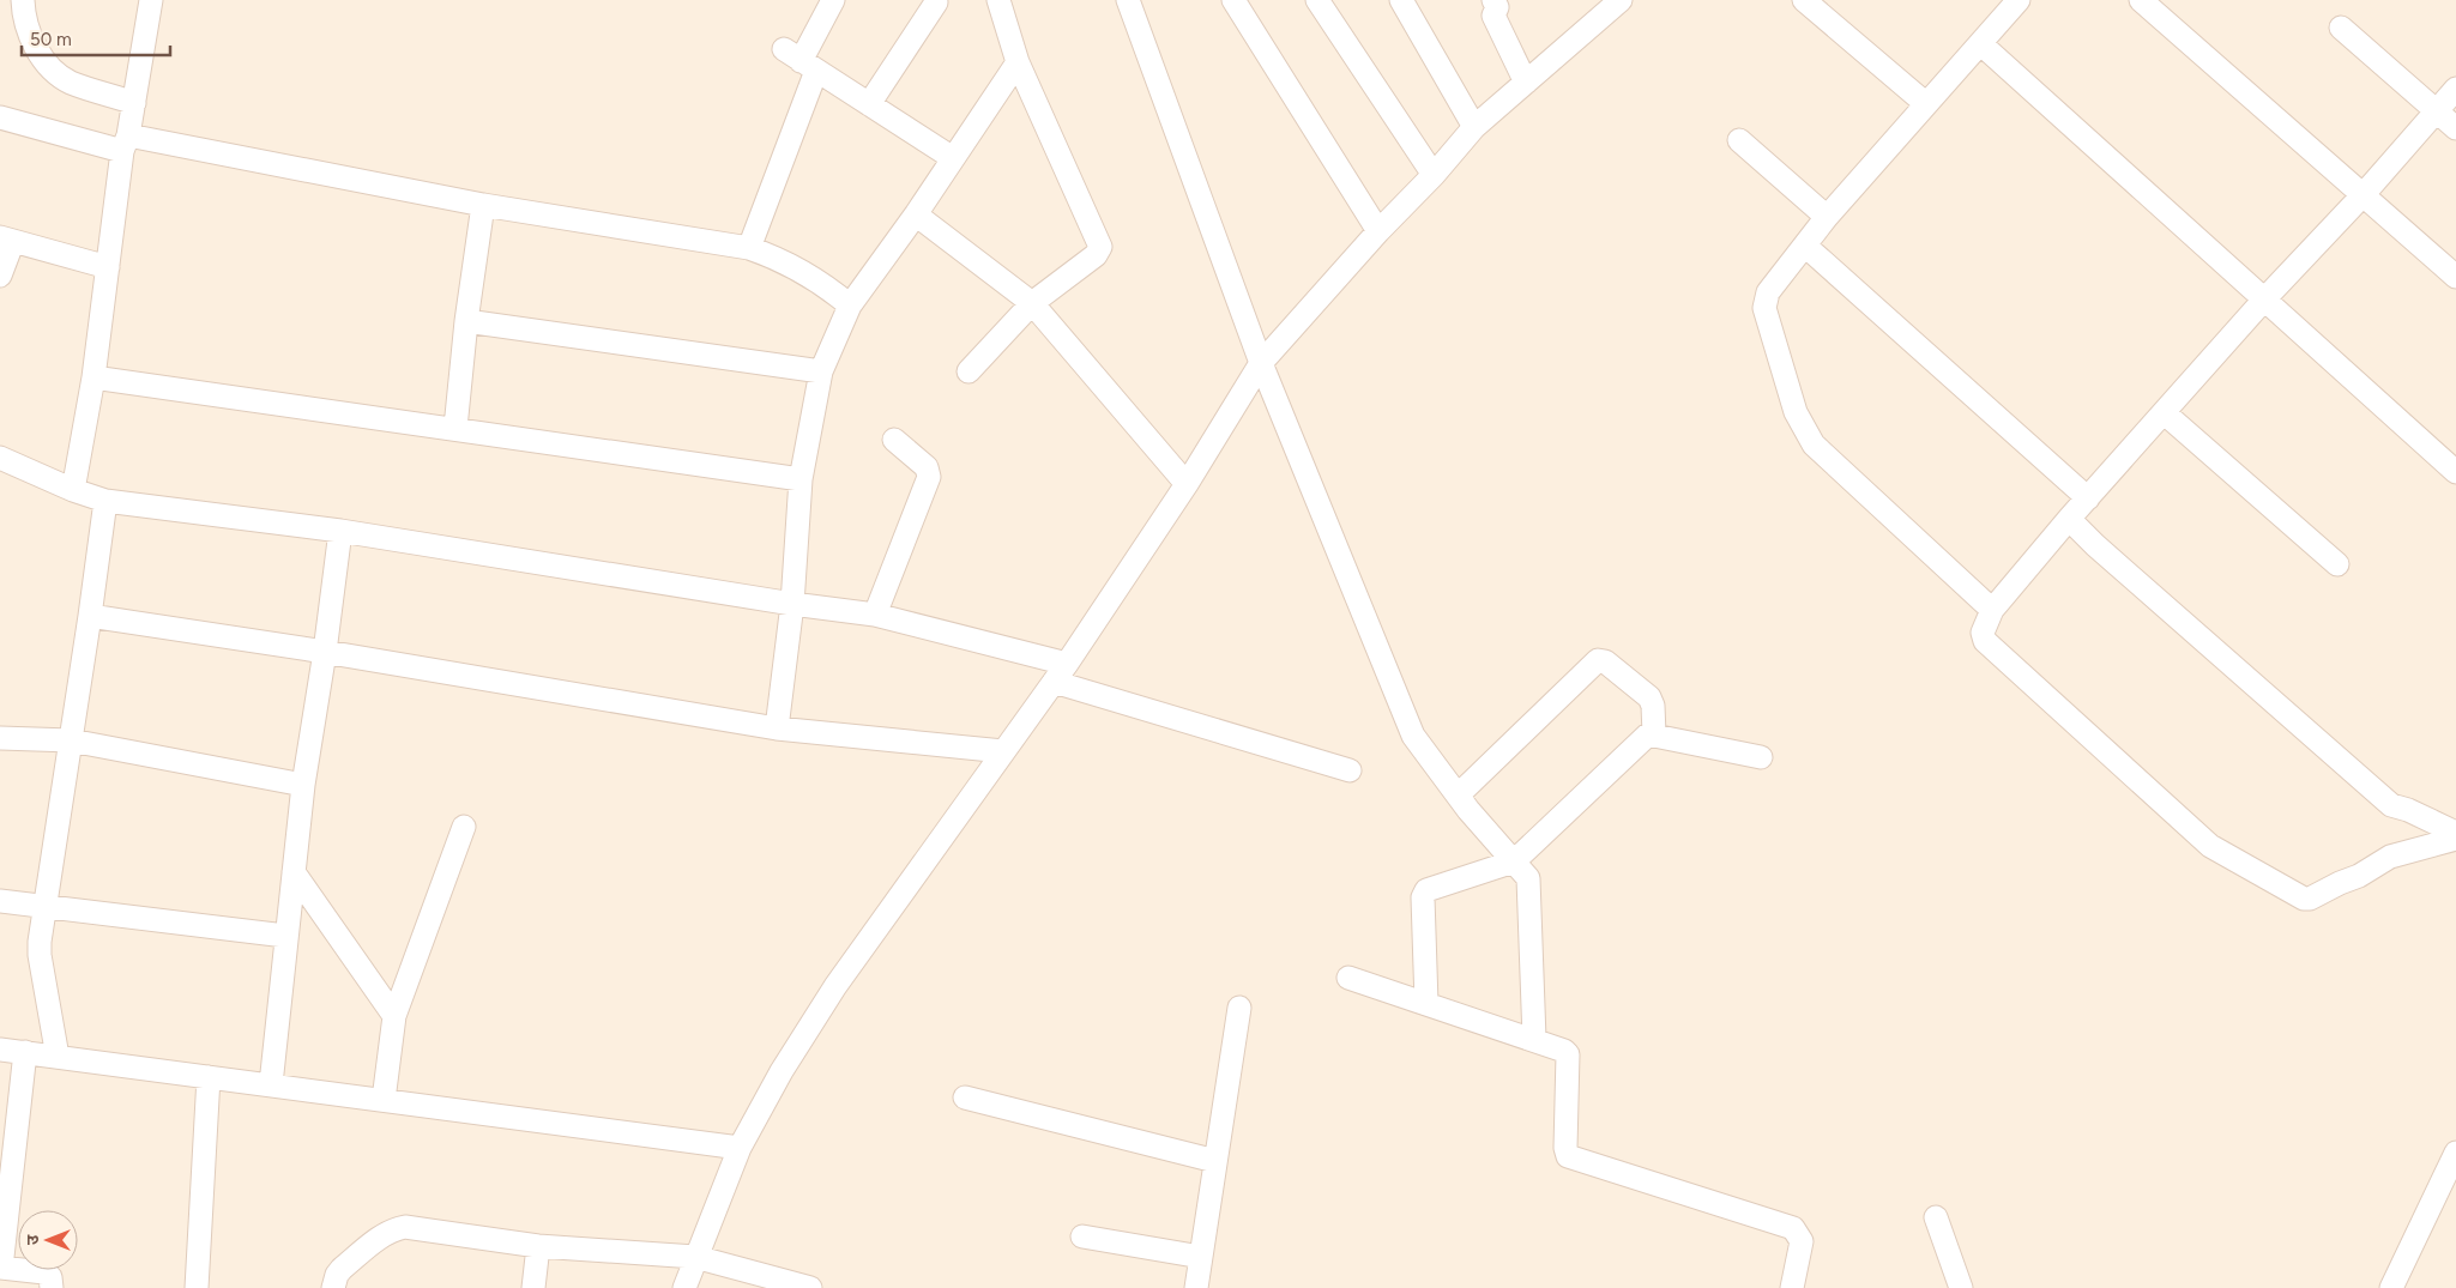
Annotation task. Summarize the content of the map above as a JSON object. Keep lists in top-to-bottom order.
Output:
{
  "scale_bar": "50 m",
  "north": "left"
}
